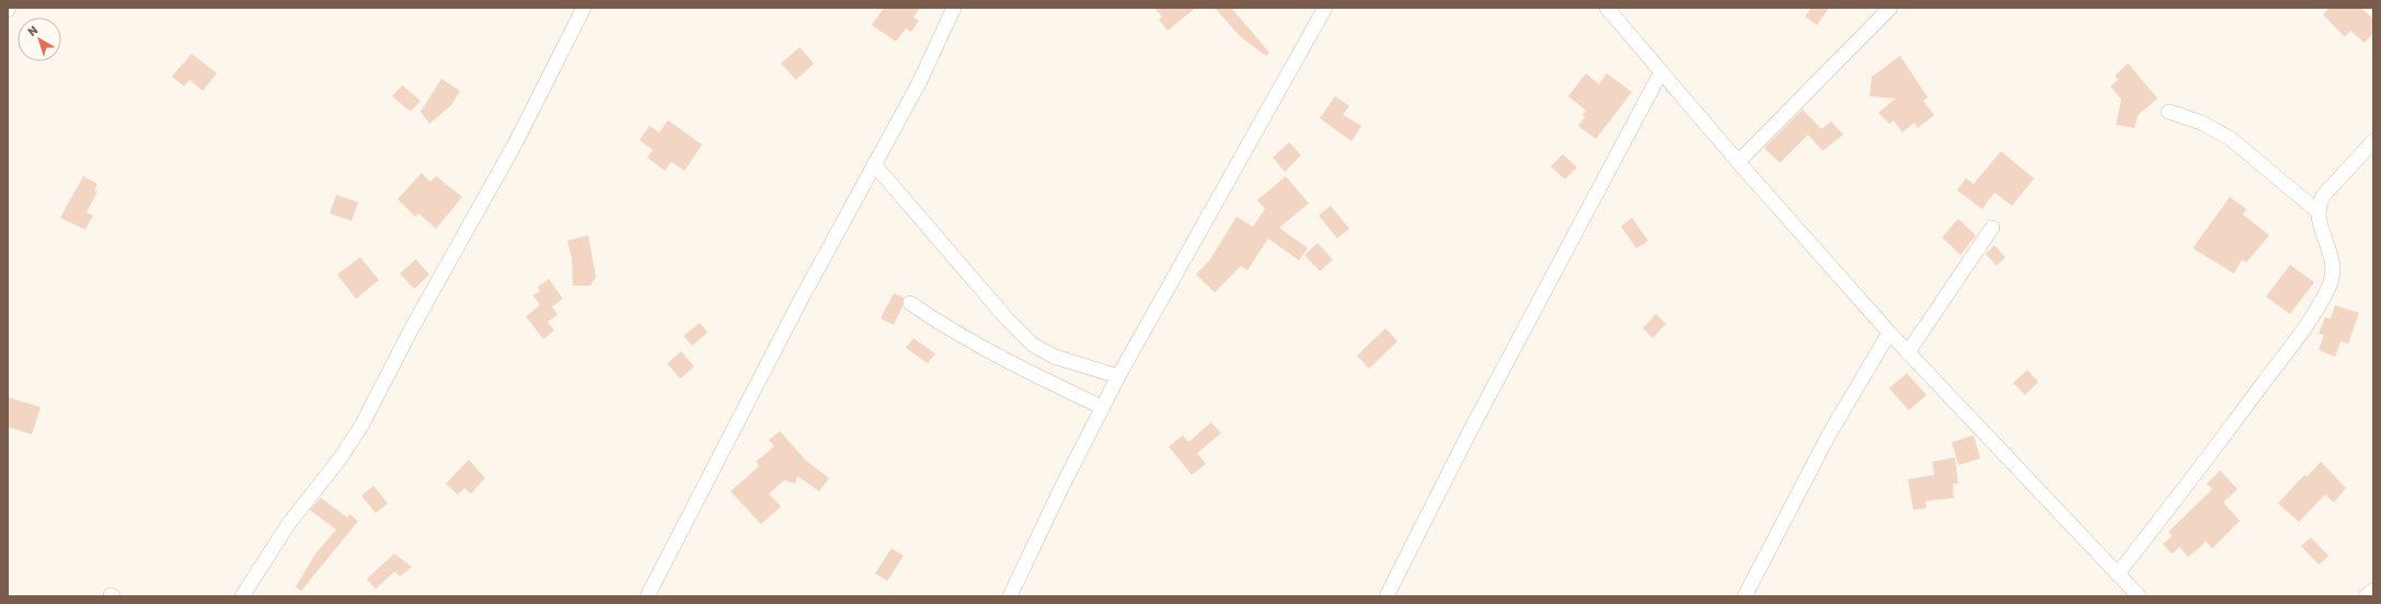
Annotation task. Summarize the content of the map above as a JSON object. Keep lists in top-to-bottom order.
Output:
{
  "north": "top left"
}
